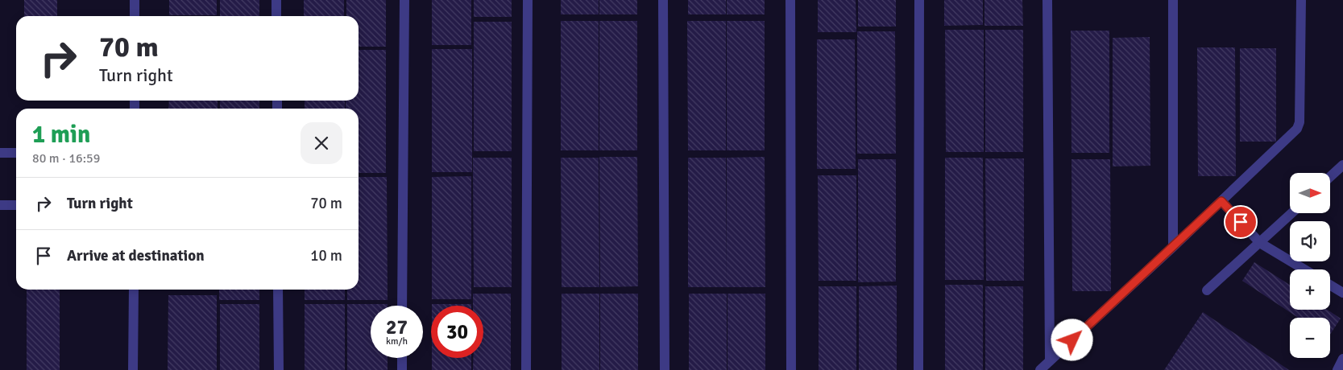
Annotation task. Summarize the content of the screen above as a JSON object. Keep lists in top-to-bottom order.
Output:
{
  "north": "right",
  "page": {
    "turn": ["70 m", "Turn right"],
    "heading": ["1 min", "80 m · 16:59"],
    "map_buttons": ["+", "−"],
    "list": [
      {
        "name": "Turn right",
        "value": "70 m"
      },
      {
        "name": "Arrive at destination",
        "value": "10 m"
      }
    ],
    "speed": "27 km/h",
    "limit": "30"
  }
}
